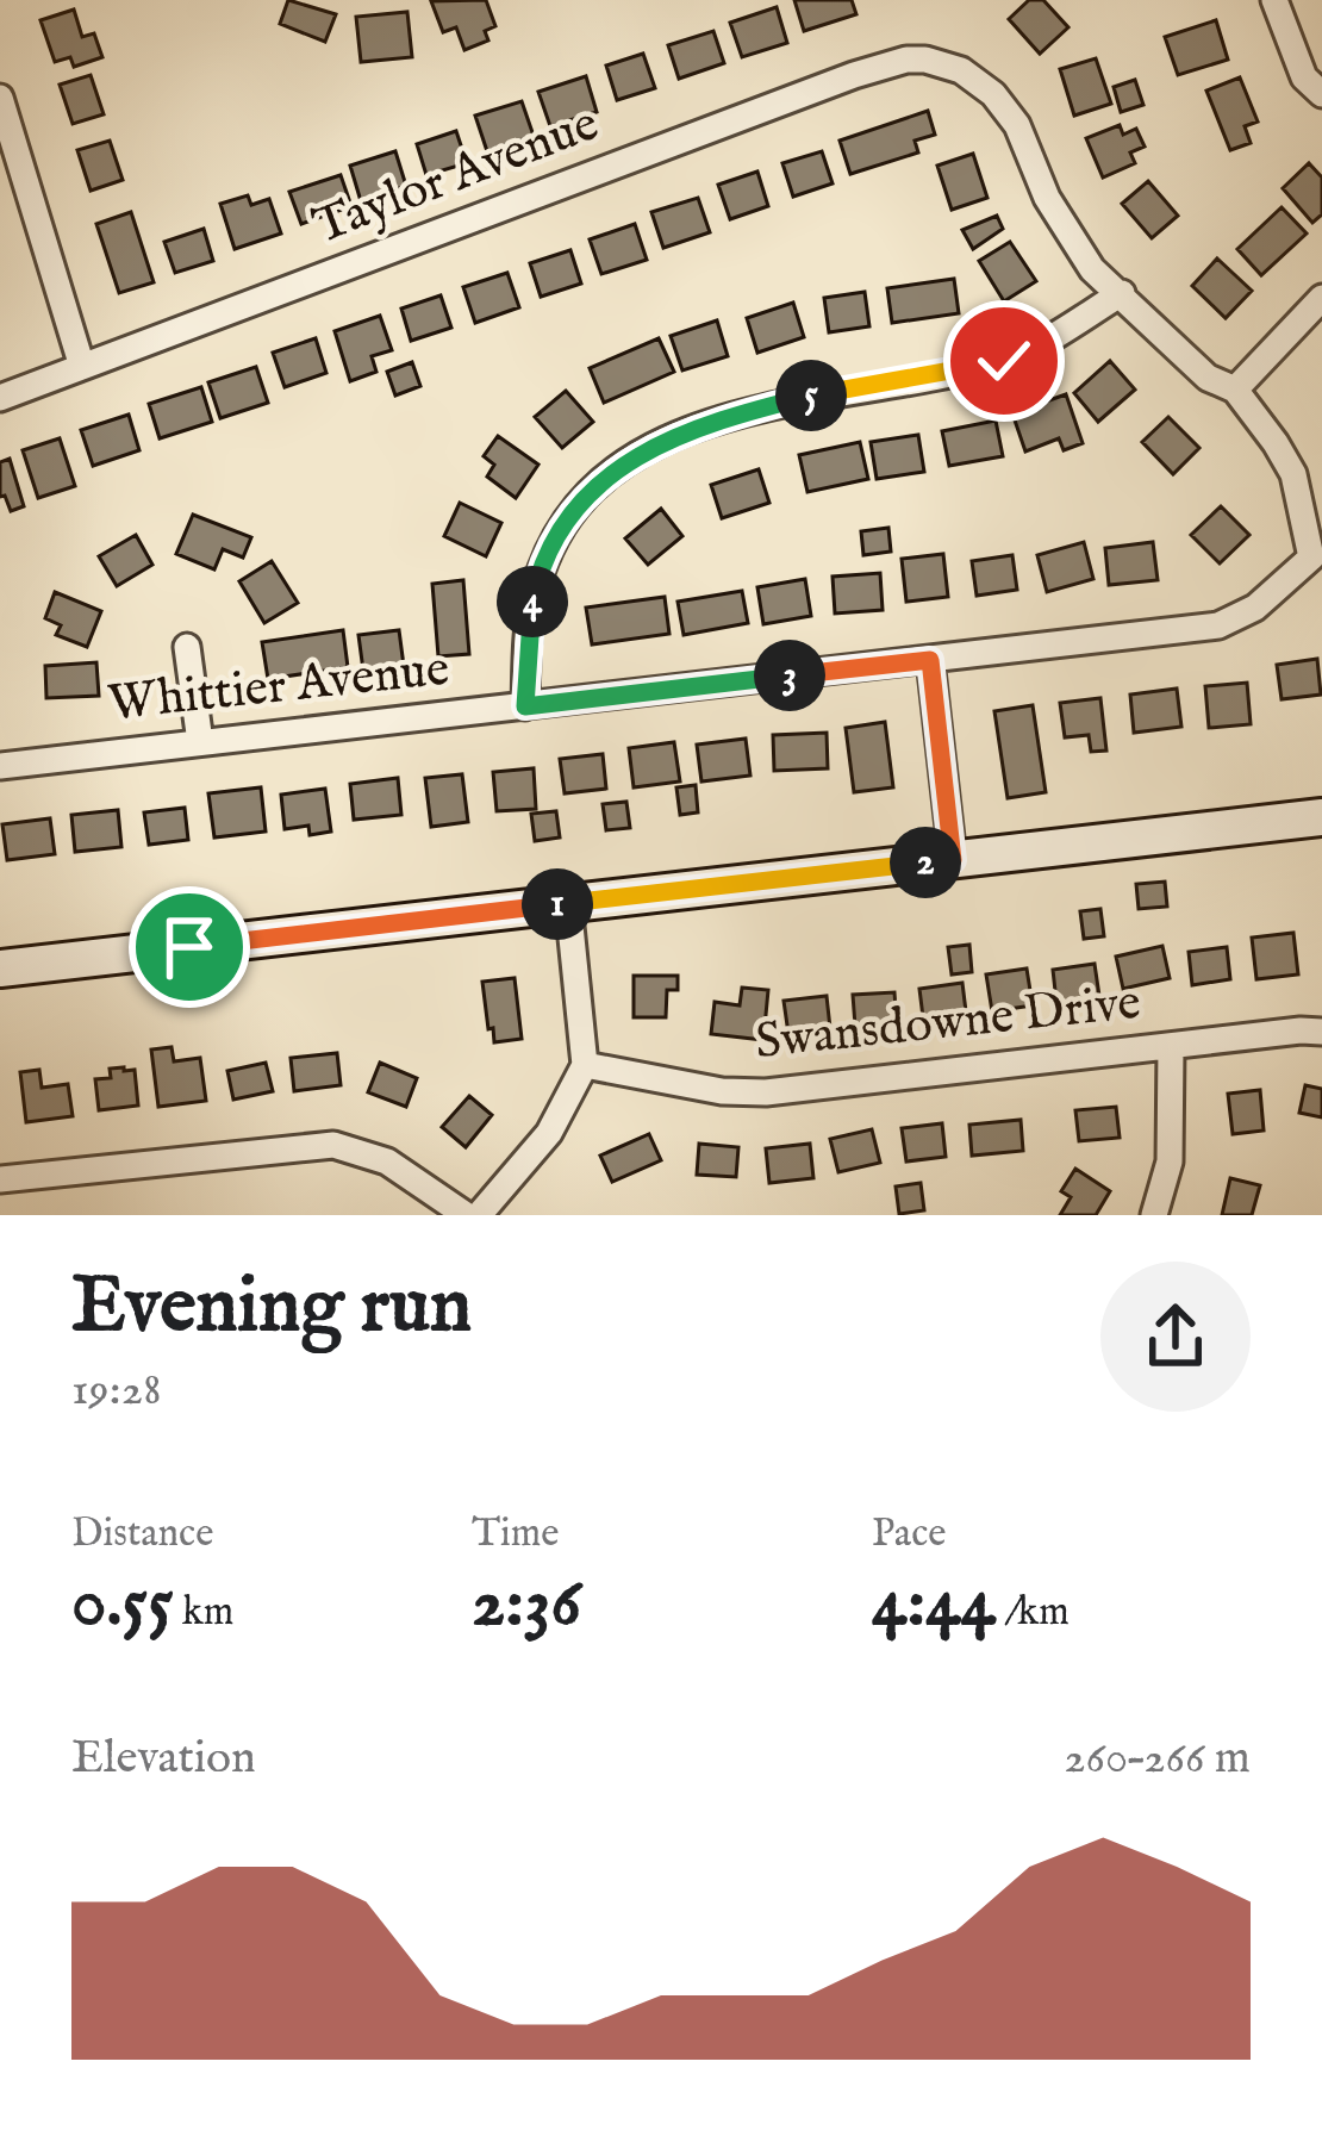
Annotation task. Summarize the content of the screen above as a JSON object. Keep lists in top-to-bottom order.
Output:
{
  "streets": {
    "street": ["Taylor Avenue", "Whittier Avenue", "Swansdowne Drive"]
  },
  "page": {
    "pins": [
      "5",
      "4",
      "3",
      "2",
      "1"
    ],
    "heading": ["Evening run", "19:28"],
    "stats": [
      ["Distance", "0.55 km"],
      ["Time", "2:36"],
      ["Pace", "4:44 /km"]
    ],
    "chart": ["Elevation", "260–266 m"]
  }
}
